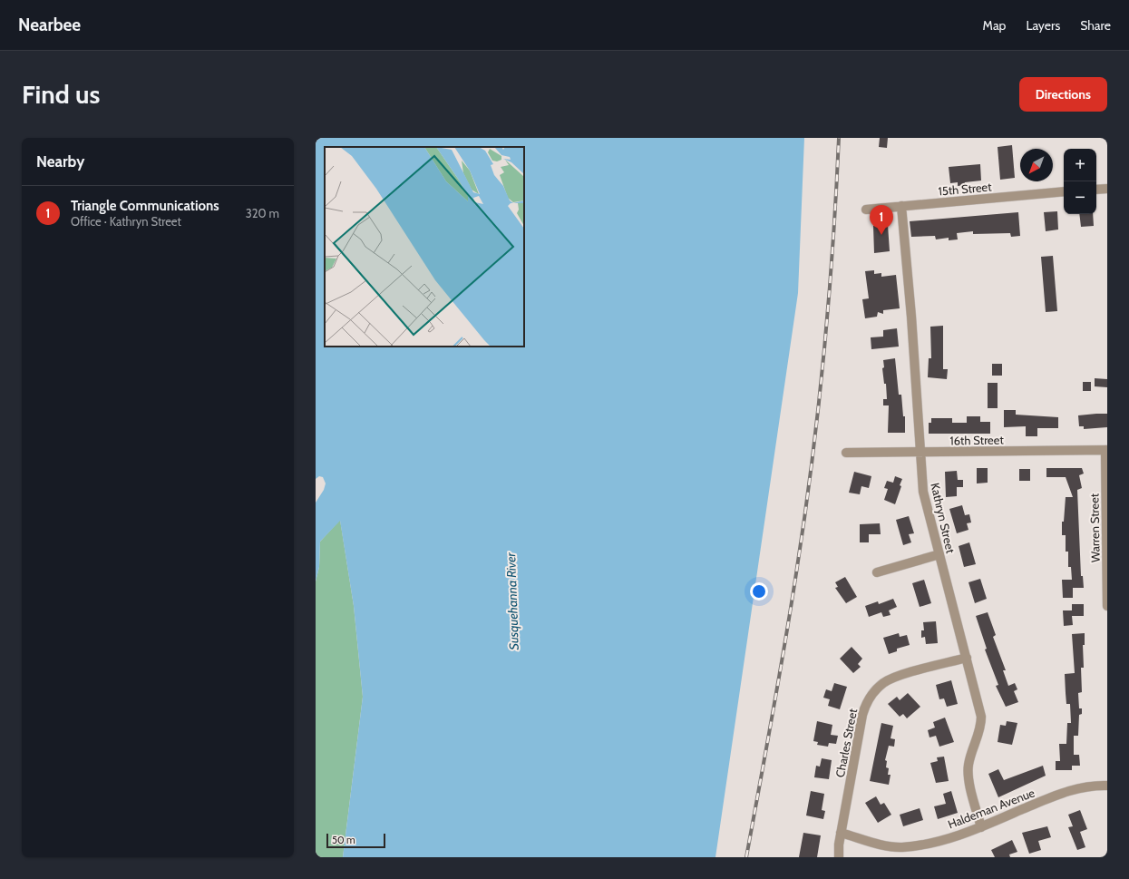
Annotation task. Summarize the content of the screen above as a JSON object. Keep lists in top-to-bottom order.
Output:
{
  "streets": {
    "street": [
      "15th Street",
      "16th Street",
      "Kathryn Street",
      "Warren Street",
      "Charles Street",
      "Haldeman Avenue"
    ]
  },
  "crossings": [
    ["15th Street", "Kathryn Street"],
    ["16th Street", "Kathryn Street"],
    ["16th Street", "Warren Street"],
    ["Kathryn Street", "Charles Street"],
    ["Kathryn Street", "Haldeman Avenue"],
    ["Charles Street", "Haldeman Avenue"]
  ],
  "water": ["Susquehanna River"],
  "scale_bar": "50 m",
  "north": "bottom left",
  "page": {
    "header": "Nearbee",
    "nav": ["Map", "Layers", "Share"],
    "buttons": "Directions",
    "title": "Find us",
    "heading": "Nearby",
    "map_buttons": ["+", "−"],
    "list": [
      {
        "mark": "1",
        "name": "Triangle Communications",
        "note": "Office · Kathryn Street",
        "value": "320 m"
      }
    ],
    "pins": "1",
    "scale": "50 m"
  }
}
